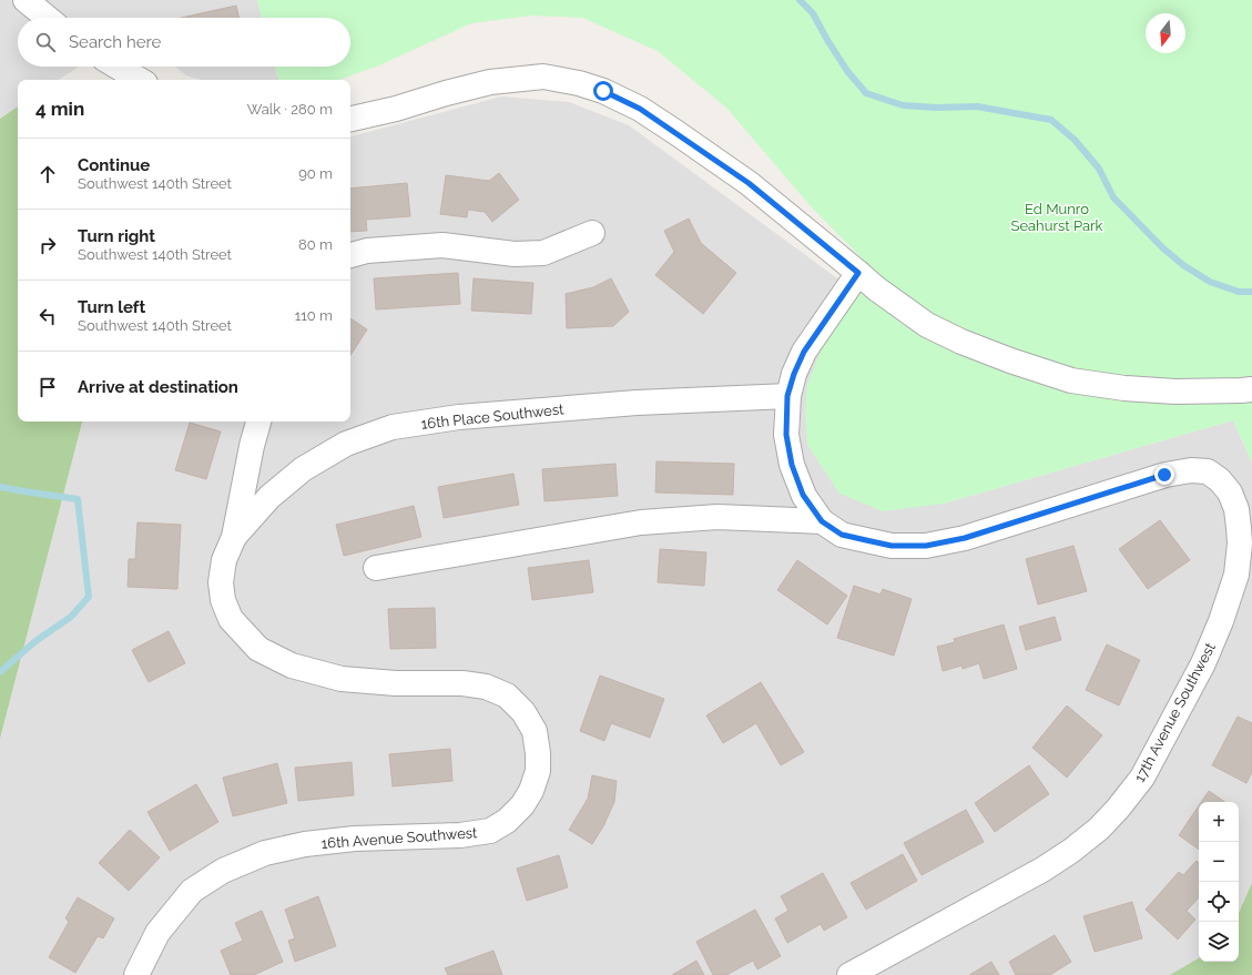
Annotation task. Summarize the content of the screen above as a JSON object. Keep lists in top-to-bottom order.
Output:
{
  "streets": {
    "street": ["16th Place Southwest", "17th Avenue Southwest", "16th Avenue Southwest"]
  },
  "crossings": [
    ["16th Place Southwest", "16th Avenue Southwest"]
  ],
  "parks": ["Ed Munro Seahurst Park"],
  "north": "bottom",
  "page": {
    "search": "Search here",
    "heading": ["4 min", "Walk · 280 m"],
    "list": [
      ["Continue", "Southwest 140th Street", "90 m"],
      ["Turn right", "Southwest 140th Street", "80 m"],
      ["Turn left", "Southwest 140th Street", "110 m"],
      "Arrive at destination"
    ],
    "map_buttons": ["+", "−"]
  }
}
